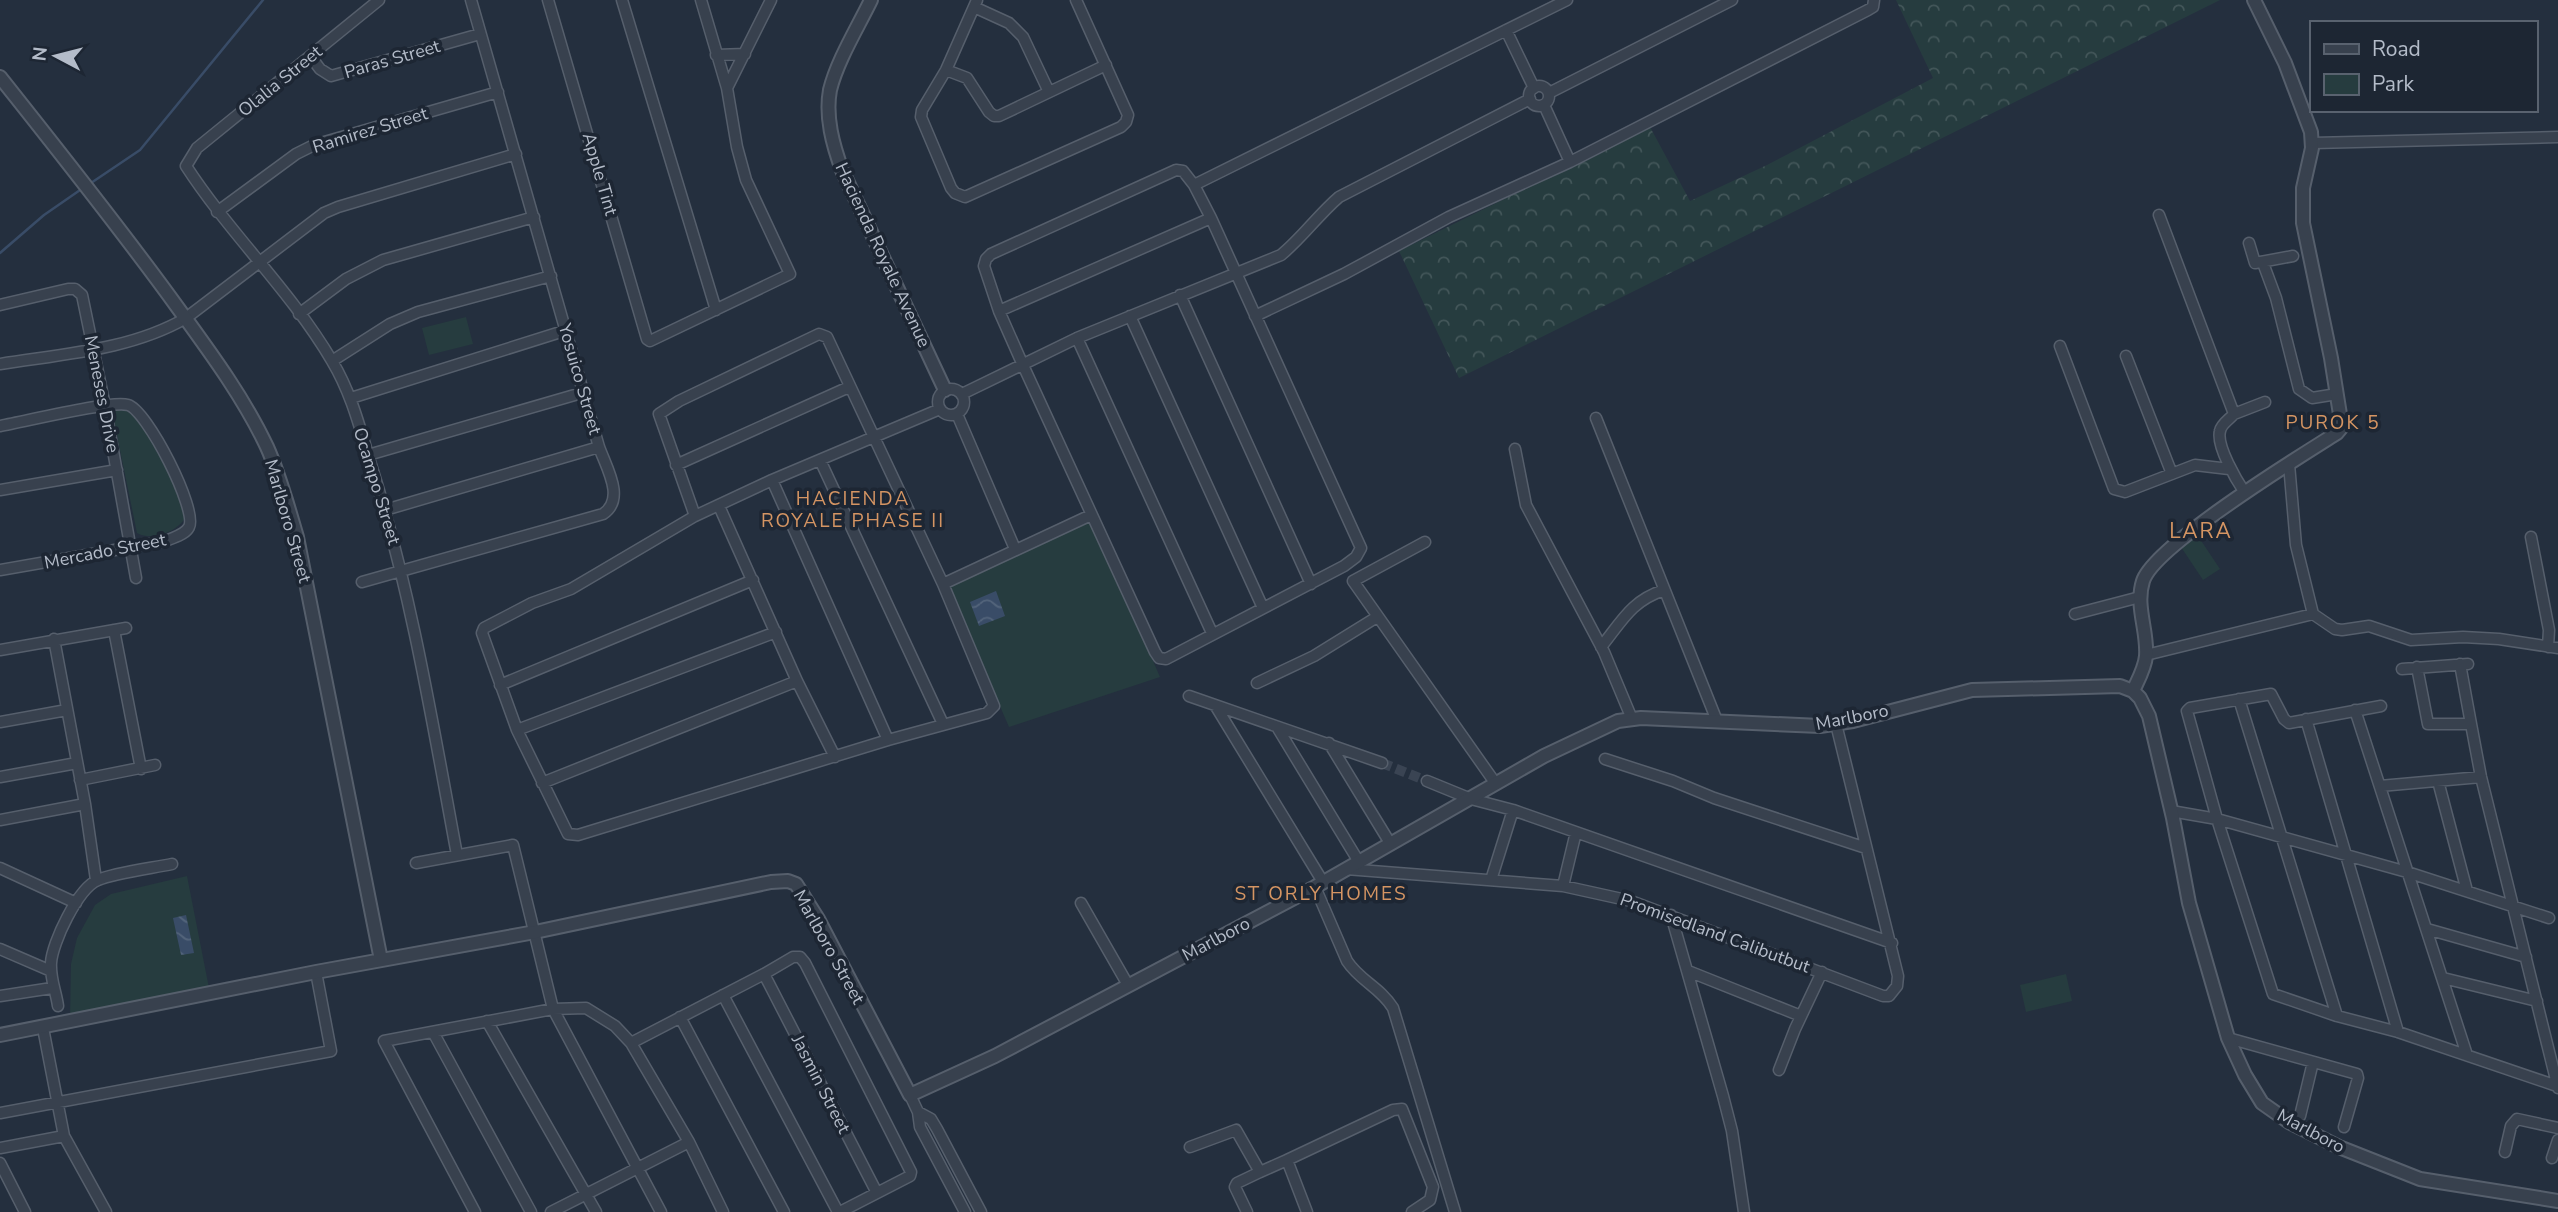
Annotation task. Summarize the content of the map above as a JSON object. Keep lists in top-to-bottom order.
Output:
{
  "streets": {
    "street": [
      "Paras Street",
      "Olalia Street",
      "Ramirez Street",
      "Apple Tint",
      "Hacienda Royale Avenue",
      "Yosuico Street",
      "Meneses Drive",
      "Ocampo Street",
      "Marlboro Street",
      "Mercado Street",
      "Marlboro",
      "Promisedland Calibutbut",
      "Jasmin Street"
    ]
  },
  "crossings": [
    ["Paras Street", "Olalia Street"],
    ["Paras Street", "Yosuico Street"],
    ["Olalia Street", "Ocampo Street"],
    ["Ramirez Street", "Yosuico Street"],
    ["Ramirez Street", "Ocampo Street"],
    ["Yosuico Street", "Ocampo Street"],
    ["Meneses Drive", "Mercado Street"],
    ["Marlboro Street", "Marlboro"],
    ["Marlboro", "Promisedland Calibutbut"]
  ],
  "districts": [
    "PUROK 5",
    "HACIENDA ROYALE PHASE II",
    "LARA",
    "ST ORLY HOMES"
  ],
  "legend": ["Road", "Park"],
  "north": "left"
}
